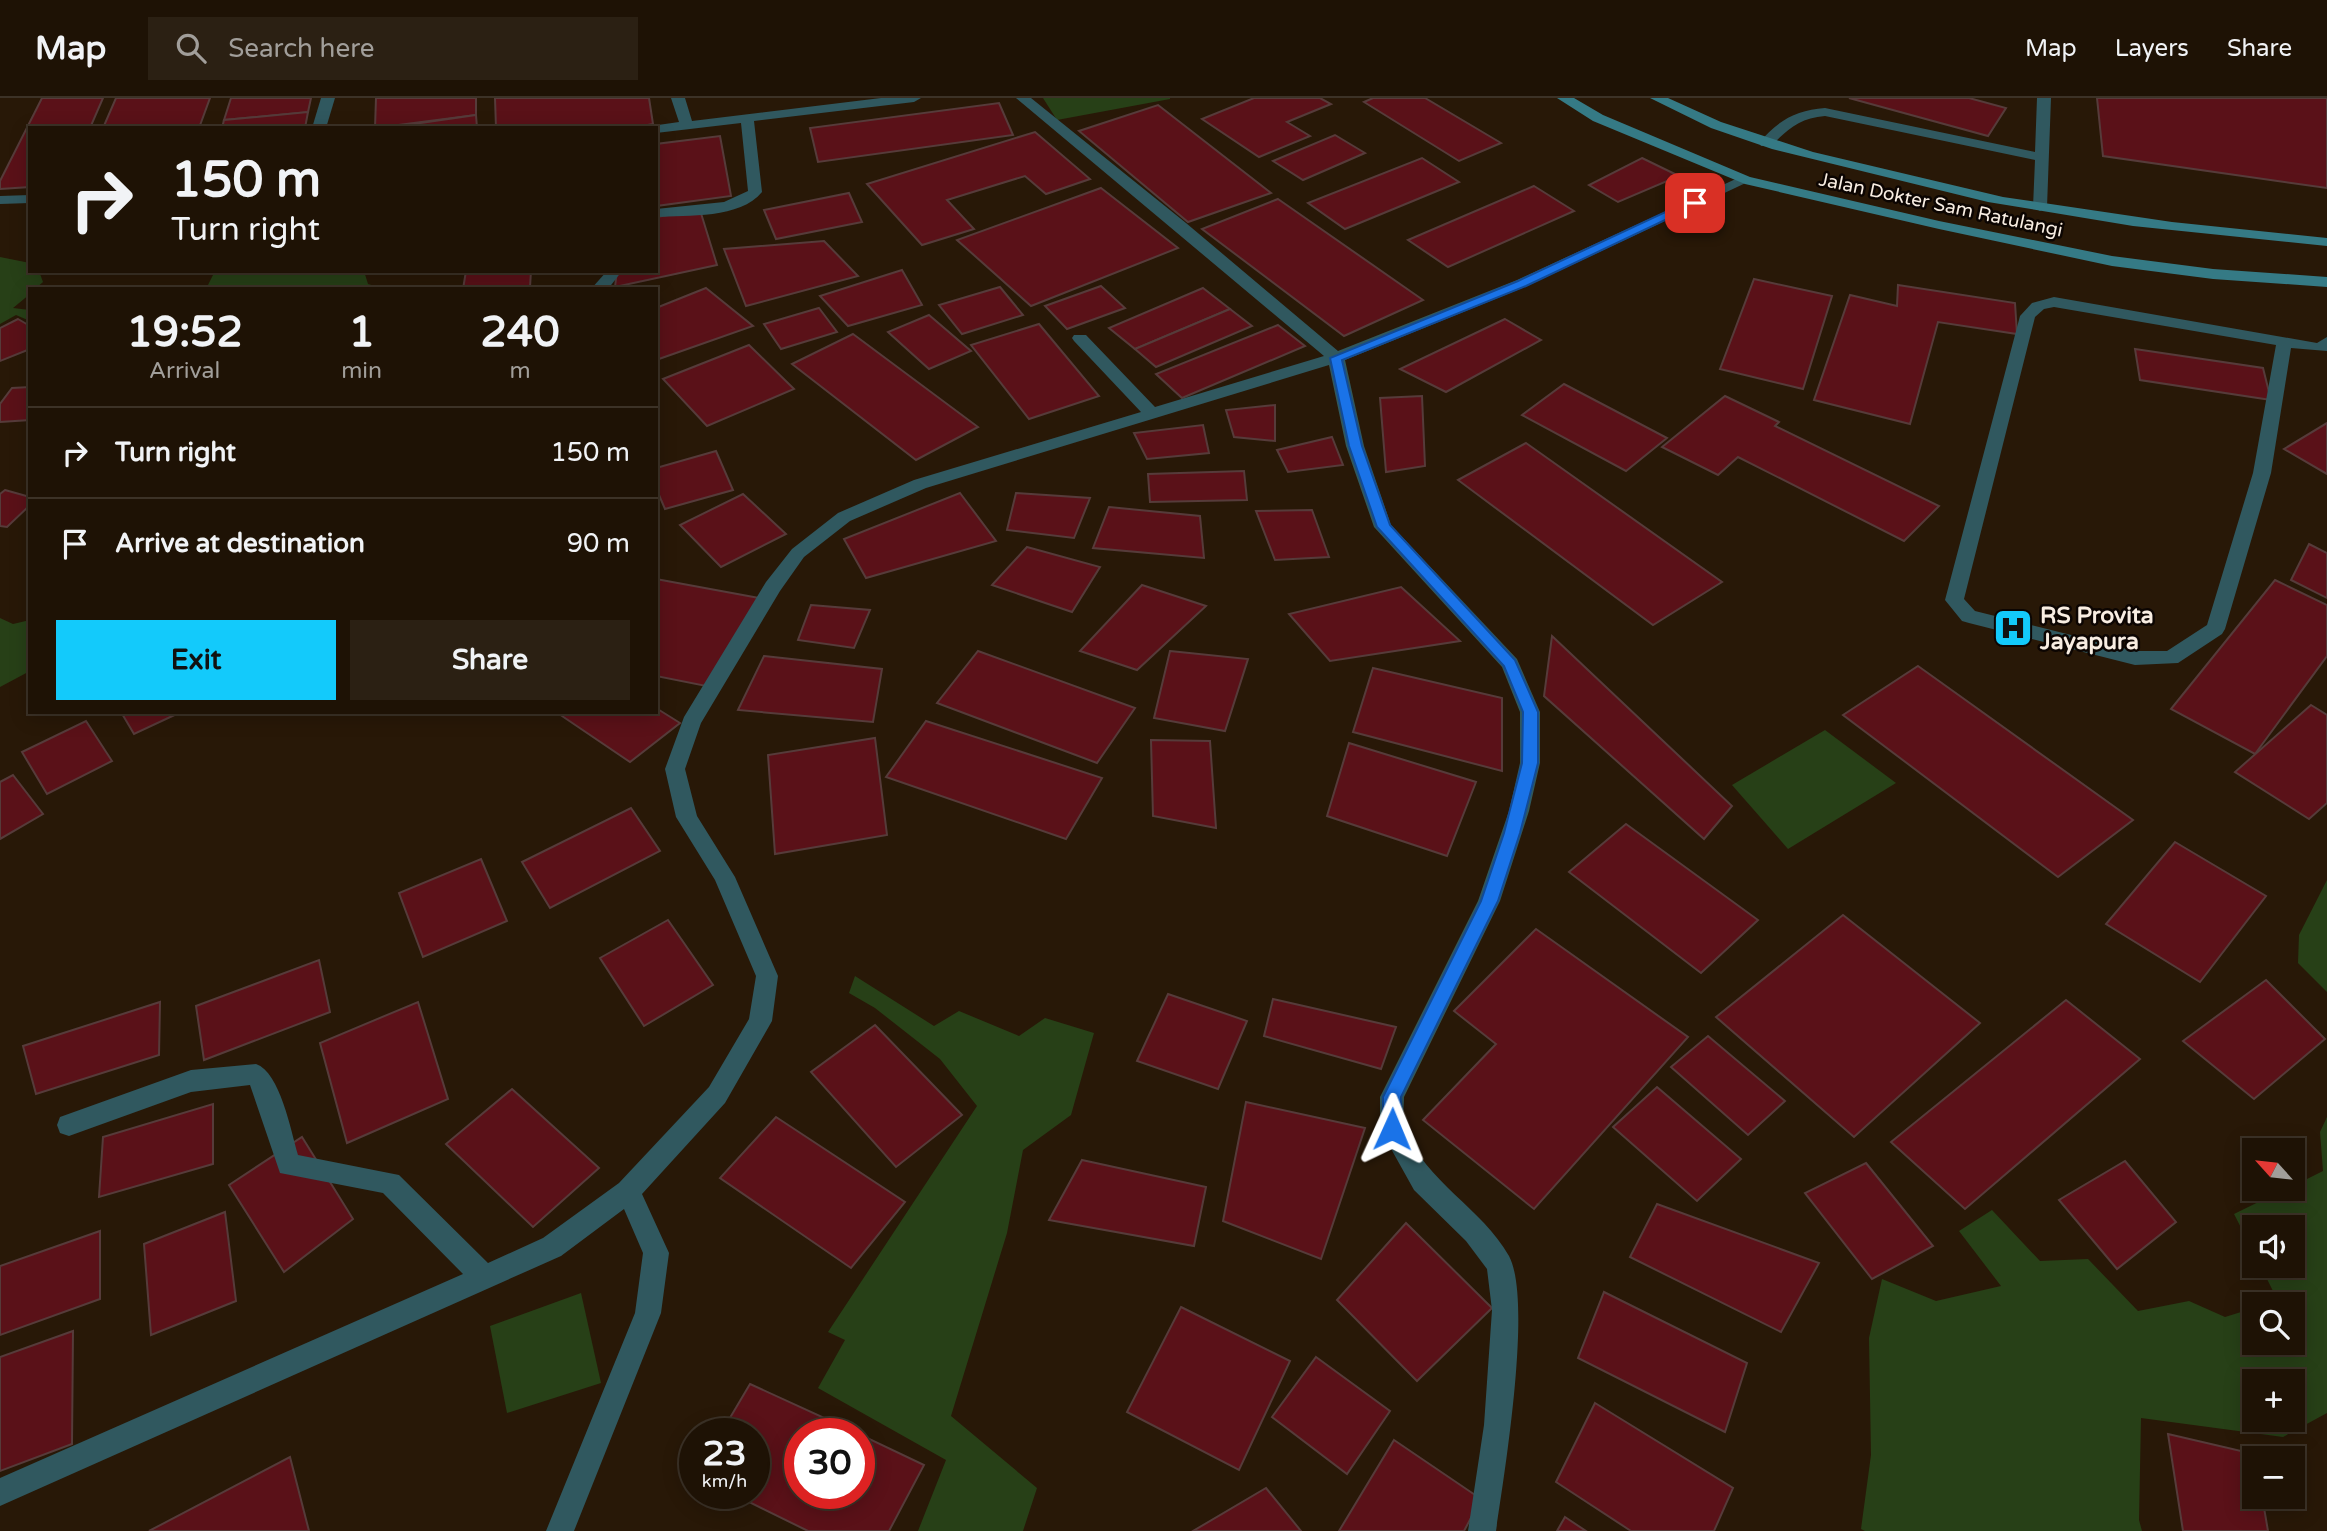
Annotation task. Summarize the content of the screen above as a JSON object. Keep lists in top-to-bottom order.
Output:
{
  "streets": {
    "main road": ["Jalan Dokter Sam Ratulangi"]
  },
  "places": {
    "hospital": ["RS Provita Jayapura"]
  },
  "north": "top left",
  "page": {
    "header": "Map",
    "search": "Search here",
    "nav": ["Map", "Layers", "Share"],
    "turn": ["150 m", "Turn right"],
    "eta": [
      "19:52",
      "Arrival",
      "1",
      "min",
      "240",
      "m"
    ],
    "list": [
      {
        "name": "Turn right",
        "value": "150 m"
      },
      {
        "name": "Arrive at destination",
        "value": "90 m"
      }
    ],
    "buttons": ["Exit", "Share"],
    "map_buttons": ["+", "−"],
    "speed": "23 km/h",
    "limit": "30"
  }
}
